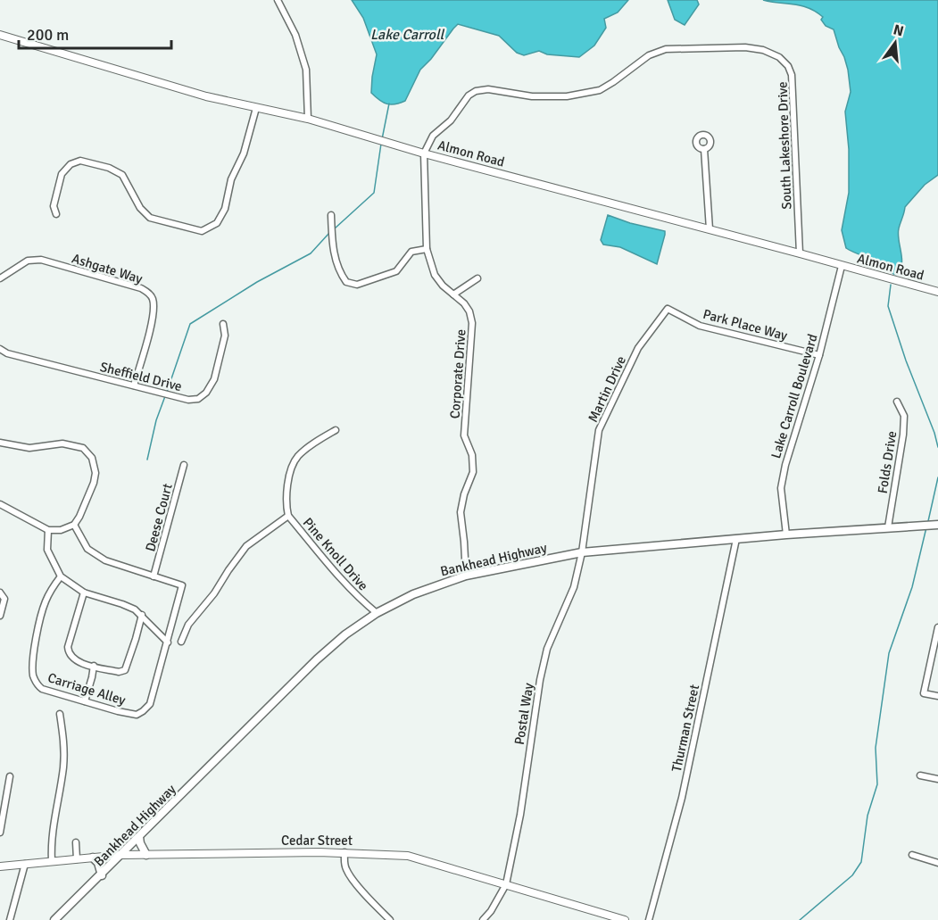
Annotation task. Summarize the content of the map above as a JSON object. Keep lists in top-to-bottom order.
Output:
{
  "streets": {
    "main road": ["Bankhead Highway"],
    "street": [
      "South Lakeshore Drive",
      "Almon Road",
      "Ashgate Way",
      "Park Place Way",
      "Corporate Drive",
      "Sheffield Drive",
      "Martin Drive",
      "Lake Carroll Boulevard",
      "Folds Drive",
      "Deese Court",
      "Pine Knoll Drive",
      "Carriage Alley",
      "Postal Way",
      "Thurman Street",
      "Cedar Street"
    ]
  },
  "crossings": [
    ["South Lakeshore Drive", "Almon Road"],
    ["South Lakeshore Drive", "Corporate Drive"],
    ["Almon Road", "Corporate Drive"],
    ["Almon Road", "Lake Carroll Boulevard"],
    ["Ashgate Way", "Sheffield Drive"],
    ["Park Place Way", "Martin Drive"],
    ["Park Place Way", "Lake Carroll Boulevard"],
    ["Corporate Drive", "Bankhead Highway"],
    ["Martin Drive", "Bankhead Highway"],
    ["Martin Drive", "Postal Way"],
    ["Lake Carroll Boulevard", "Bankhead Highway"],
    ["Folds Drive", "Bankhead Highway"],
    ["Deese Court", "Carriage Alley"],
    ["Pine Knoll Drive", "Bankhead Highway"],
    ["Bankhead Highway", "Postal Way"],
    ["Bankhead Highway", "Thurman Street"],
    ["Bankhead Highway", "Cedar Street"],
    ["Postal Way", "Cedar Street"]
  ],
  "water": ["Lake Carroll"],
  "scale_bar": "200 m",
  "north": "top"
}
